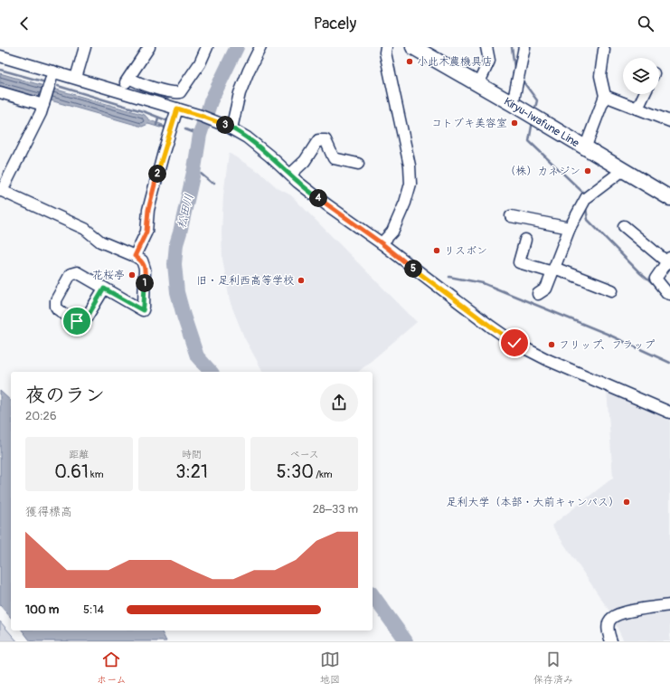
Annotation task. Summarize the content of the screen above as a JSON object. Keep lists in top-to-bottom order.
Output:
{
  "streets": {
    "main road": ["Kiryu-Iwafune Line"]
  },
  "water": ["松田川"],
  "places": [
    "小此木農機具店",
    "コトブキ美容室",
    "（株）カネジン",
    "リスボン",
    "花桜亭",
    "旧・足利西高等学校",
    "フリップ、フラップ",
    "足利大学（本部・大前キャンパス）"
  ],
  "page": {
    "header": "Pacely",
    "pins": [
      "3",
      "2",
      "4",
      "5",
      "1"
    ],
    "heading": ["夜のラン", "20:26"],
    "stats": [
      ["距離", "0.61 km"],
      ["時間", "3:21"],
      ["ペース", "5:30 /km"]
    ],
    "chart": ["獲得標高", "28–33 m"],
    "list": [
      {
        "name": "100 m",
        "note": "5:14"
      }
    ],
    "tabs": ["ホーム", "地図", "保存済み"]
  }
}
